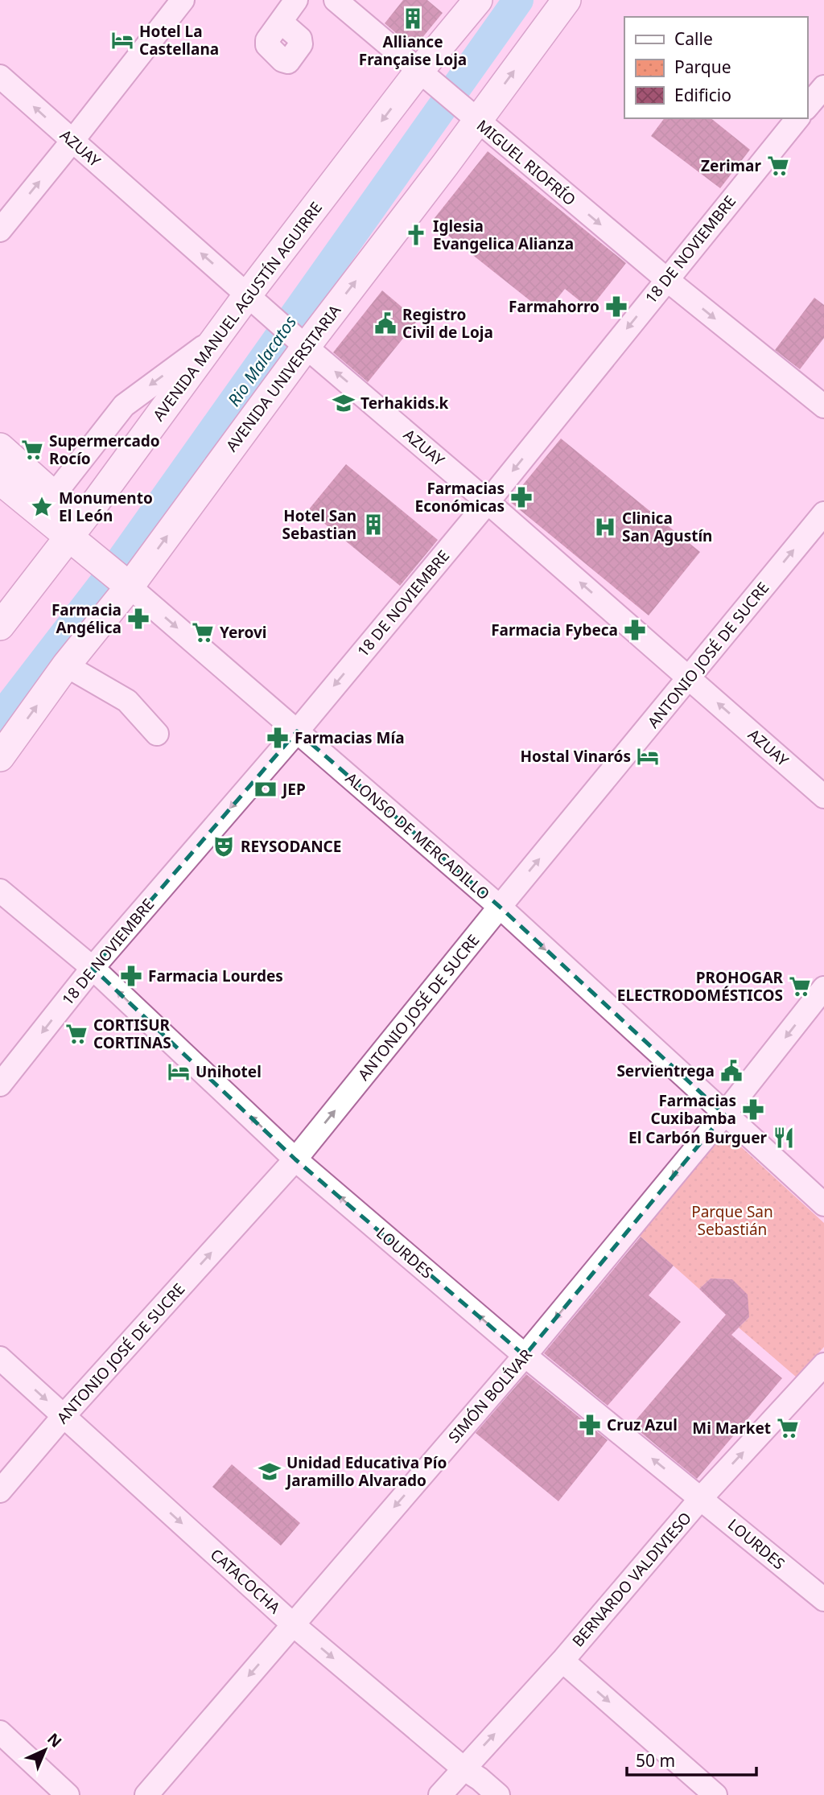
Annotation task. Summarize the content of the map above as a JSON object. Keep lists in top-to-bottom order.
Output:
{
  "streets": {
    "main road": ["AVENIDA MANUEL AGUSTÍN AGUIRRE", "AVENIDA UNIVERSITARIA", "ALONSO DE MERCADILLO"],
    "street": [
      "AZUAY",
      "MIGUEL RIOFRÍO",
      "18 DE NOVIEMBRE",
      "ANTONIO JOSÉ DE SUCRE",
      "LOURDES",
      "SIMÓN BOLÍVAR",
      "BERNARDO VALDIVIESO",
      "CATACOCHA"
    ]
  },
  "crossings": [
    ["AZUAY", "18 DE NOVIEMBRE"],
    ["AZUAY", "AVENIDA MANUEL AGUSTÍN AGUIRRE"],
    ["AZUAY", "AVENIDA UNIVERSITARIA"],
    ["AZUAY", "ANTONIO JOSÉ DE SUCRE"],
    ["MIGUEL RIOFRÍO", "18 DE NOVIEMBRE"],
    ["MIGUEL RIOFRÍO", "AVENIDA MANUEL AGUSTÍN AGUIRRE"],
    ["MIGUEL RIOFRÍO", "AVENIDA UNIVERSITARIA"],
    ["18 DE NOVIEMBRE", "ALONSO DE MERCADILLO"],
    ["18 DE NOVIEMBRE", "LOURDES"],
    ["AVENIDA MANUEL AGUSTÍN AGUIRRE", "ALONSO DE MERCADILLO"],
    ["AVENIDA UNIVERSITARIA", "ALONSO DE MERCADILLO"],
    ["ANTONIO JOSÉ DE SUCRE", "ALONSO DE MERCADILLO"],
    ["ANTONIO JOSÉ DE SUCRE", "LOURDES"],
    ["ANTONIO JOSÉ DE SUCRE", "CATACOCHA"],
    ["ALONSO DE MERCADILLO", "SIMÓN BOLÍVAR"],
    ["LOURDES", "SIMÓN BOLÍVAR"],
    ["LOURDES", "BERNARDO VALDIVIESO"],
    ["SIMÓN BOLÍVAR", "CATACOCHA"],
    ["BERNARDO VALDIVIESO", "CATACOCHA"]
  ],
  "one_way": [
    "AZUAY",
    "MIGUEL RIOFRÍO",
    "18 DE NOVIEMBRE",
    "AVENIDA MANUEL AGUSTÍN AGUIRRE",
    "AVENIDA UNIVERSITARIA",
    "ANTONIO JOSÉ DE SUCRE",
    "ALONSO DE MERCADILLO",
    "LOURDES",
    "SIMÓN BOLÍVAR",
    "BERNARDO VALDIVIESO",
    "CATACOCHA"
  ],
  "water": ["Rio Malacatos"],
  "parks": ["Parque San Sebastián"],
  "places": {
    "building": ["Alliance Française Loja", "Hotel San Sebastian"],
    "hotel": ["Hotel La Castellana", "Hostal Vinarós", "Unihotel"],
    "supermarket": [
      "Zerimar",
      "Supermercado Rocío",
      "Yerovi",
      "PROHOGAR ELECTRODOMÉSTICOS",
      "CORTISUR CORTINAS",
      "Mi Market"
    ],
    "church": ["Iglesia Evangelica Alianza"],
    "pharmacy": [
      "Farmahorro",
      "Farmacias Económicas",
      "Farmacia Angélica",
      "Farmacia Fybeca",
      "Farmacias Mía",
      "Farmacia Lourdes",
      "Farmacias Cuxibamba",
      "Cruz Azul"
    ],
    "public building": ["Registro Civil de Loja", "Servientrega"],
    "school or university": ["Terhakids.k", "Unidad Educativa Pío Jaramillo Alvarado"],
    "place": ["Monumento El León"],
    "hospital": ["Clinica San Agustín"],
    "bank": ["JEP"],
    "theatre": ["REYSODANCE"],
    "restaurant": ["El Carbón Burguer"]
  },
  "legend": ["Calle", "Parque", "Edificio"],
  "scale_bar": "50 m",
  "north": "top right"
}
